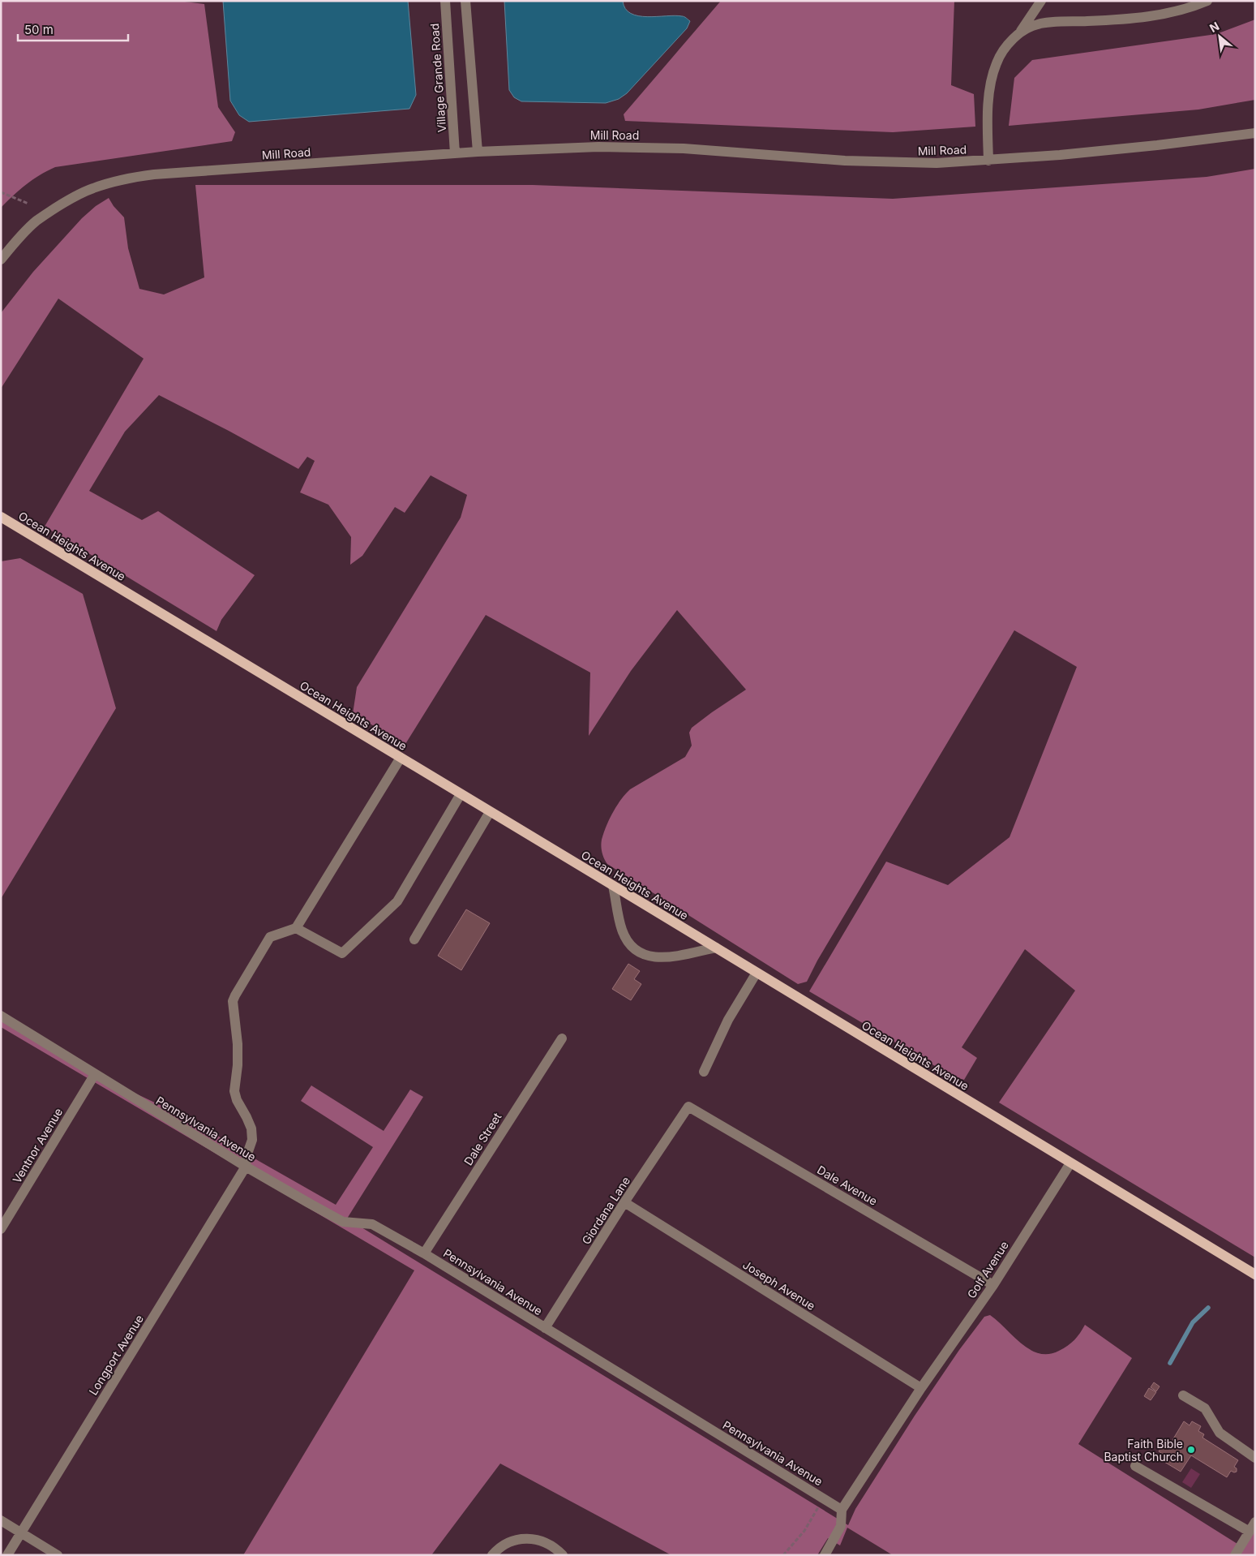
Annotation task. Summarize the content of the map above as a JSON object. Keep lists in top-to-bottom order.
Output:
{
  "streets": {
    "main road": ["Ocean Heights Avenue"],
    "street": [
      "Village Grande Road",
      "Mill Road",
      "Pennsylvania Avenue",
      "Dale Street",
      "Ventnor Avenue",
      "Dale Avenue",
      "Giordana Lane",
      "Golf Avenue",
      "Joseph Avenue",
      "Longport Avenue"
    ]
  },
  "crossings": [
    ["Village Grande Road", "Mill Road"],
    ["Ocean Heights Avenue", "Golf Avenue"],
    ["Pennsylvania Avenue", "Dale Street"],
    ["Pennsylvania Avenue", "Ventnor Avenue"],
    ["Pennsylvania Avenue", "Giordana Lane"],
    ["Pennsylvania Avenue", "Longport Avenue"],
    ["Dale Avenue", "Giordana Lane"],
    ["Dale Avenue", "Golf Avenue"],
    ["Giordana Lane", "Joseph Avenue"],
    ["Golf Avenue", "Joseph Avenue"]
  ],
  "places": ["Faith Bible Baptist Church"],
  "scale_bar": "50 m",
  "north": "top left"
}
